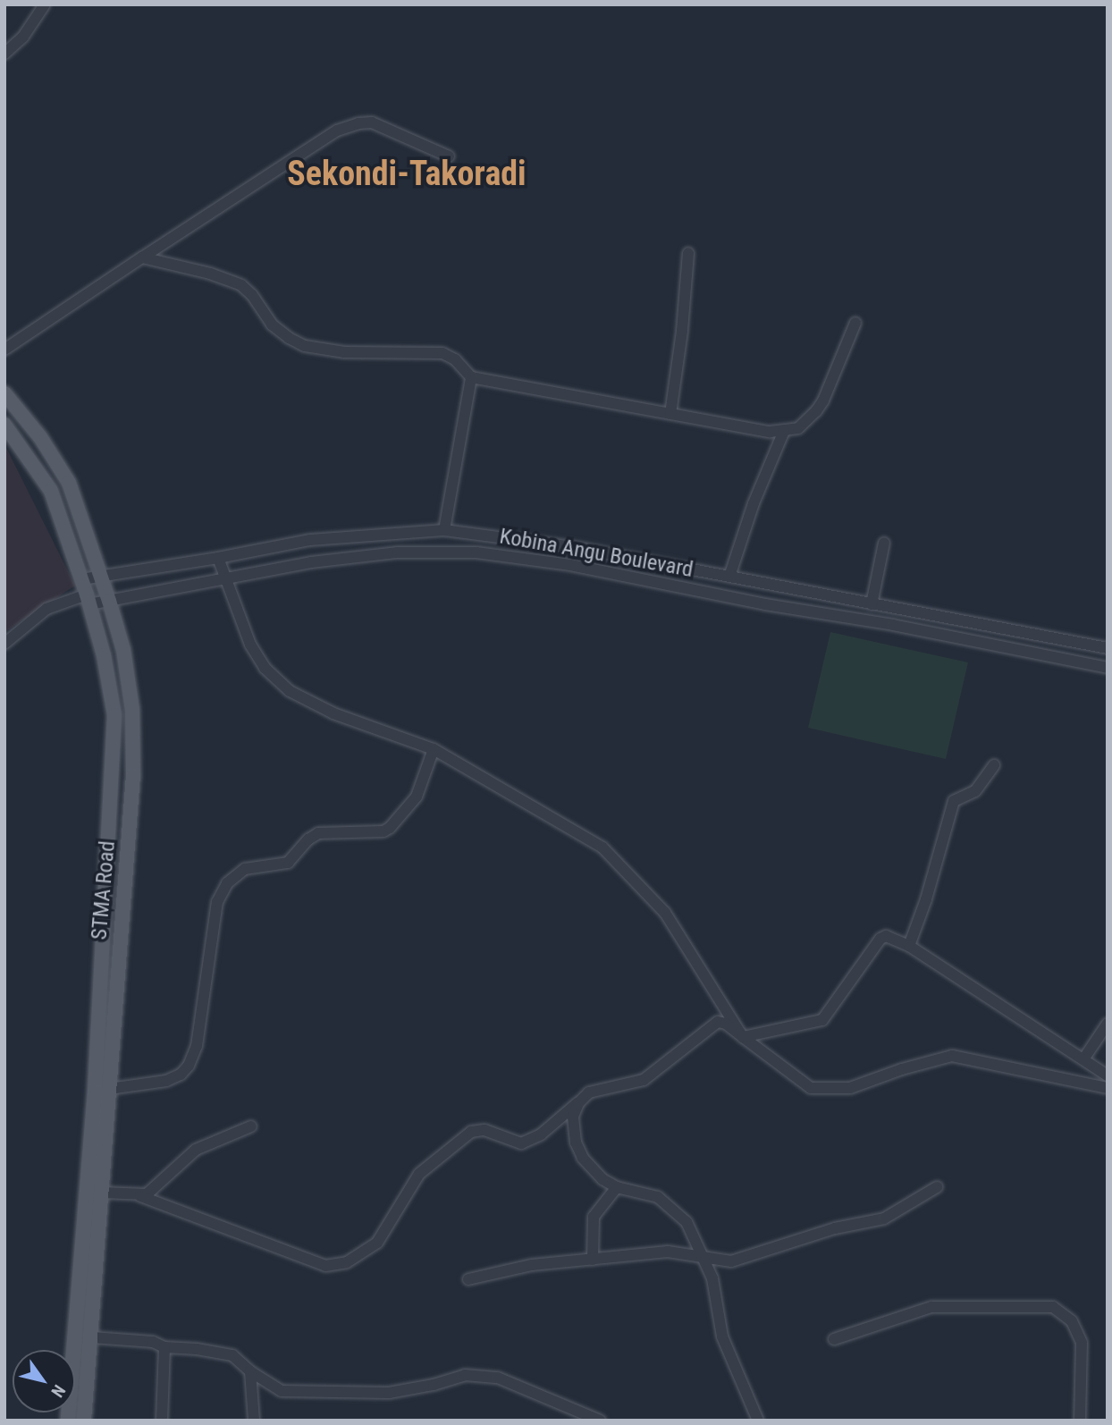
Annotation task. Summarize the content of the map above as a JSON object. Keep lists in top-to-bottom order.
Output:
{
  "streets": {
    "main road": ["STMA Road"],
    "street": ["Kobina Angu Boulevard"]
  },
  "crossings": [
    ["Kobina Angu Boulevard", "STMA Road"]
  ],
  "districts": ["Sekondi-Takoradi"],
  "north": "bottom right"
}
